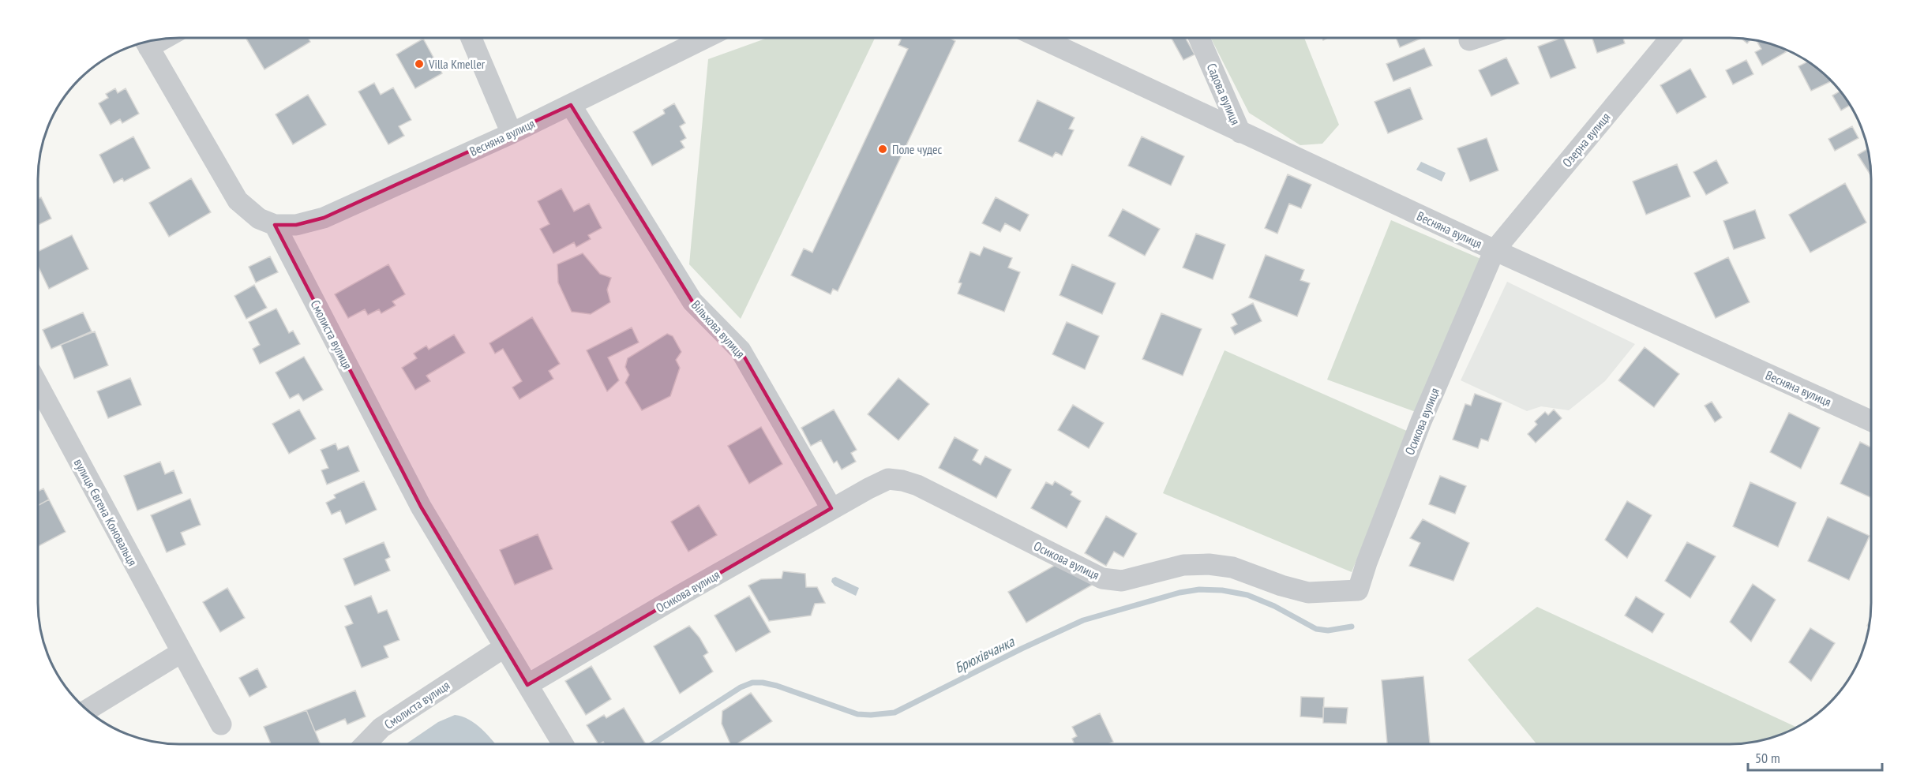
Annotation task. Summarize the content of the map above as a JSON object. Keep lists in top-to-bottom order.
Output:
{
  "streets": {
    "street": [
      "Садова вулиця",
      "Весняна вулиця",
      "Озерна вулиця",
      "Вільхова вулиця",
      "Смолиста вулиця",
      "Осикова вулиця",
      "вулиця Євгена Коновальця"
    ]
  },
  "crossings": [
    ["Садова вулиця", "Весняна вулиця"],
    ["Весняна вулиця", "Озерна вулиця"],
    ["Весняна вулиця", "Вільхова вулиця"],
    ["Весняна вулиця", "Смолиста вулиця"],
    ["Весняна вулиця", "Осикова вулиця"],
    ["Озерна вулиця", "Осикова вулиця"],
    ["Вільхова вулиця", "Осикова вулиця"],
    ["Смолиста вулиця", "Осикова вулиця"]
  ],
  "water": ["Брюхівчанка"],
  "places": ["Villa Kmeller", "Поле чудес"],
  "scale_bar": "50 m"
}
